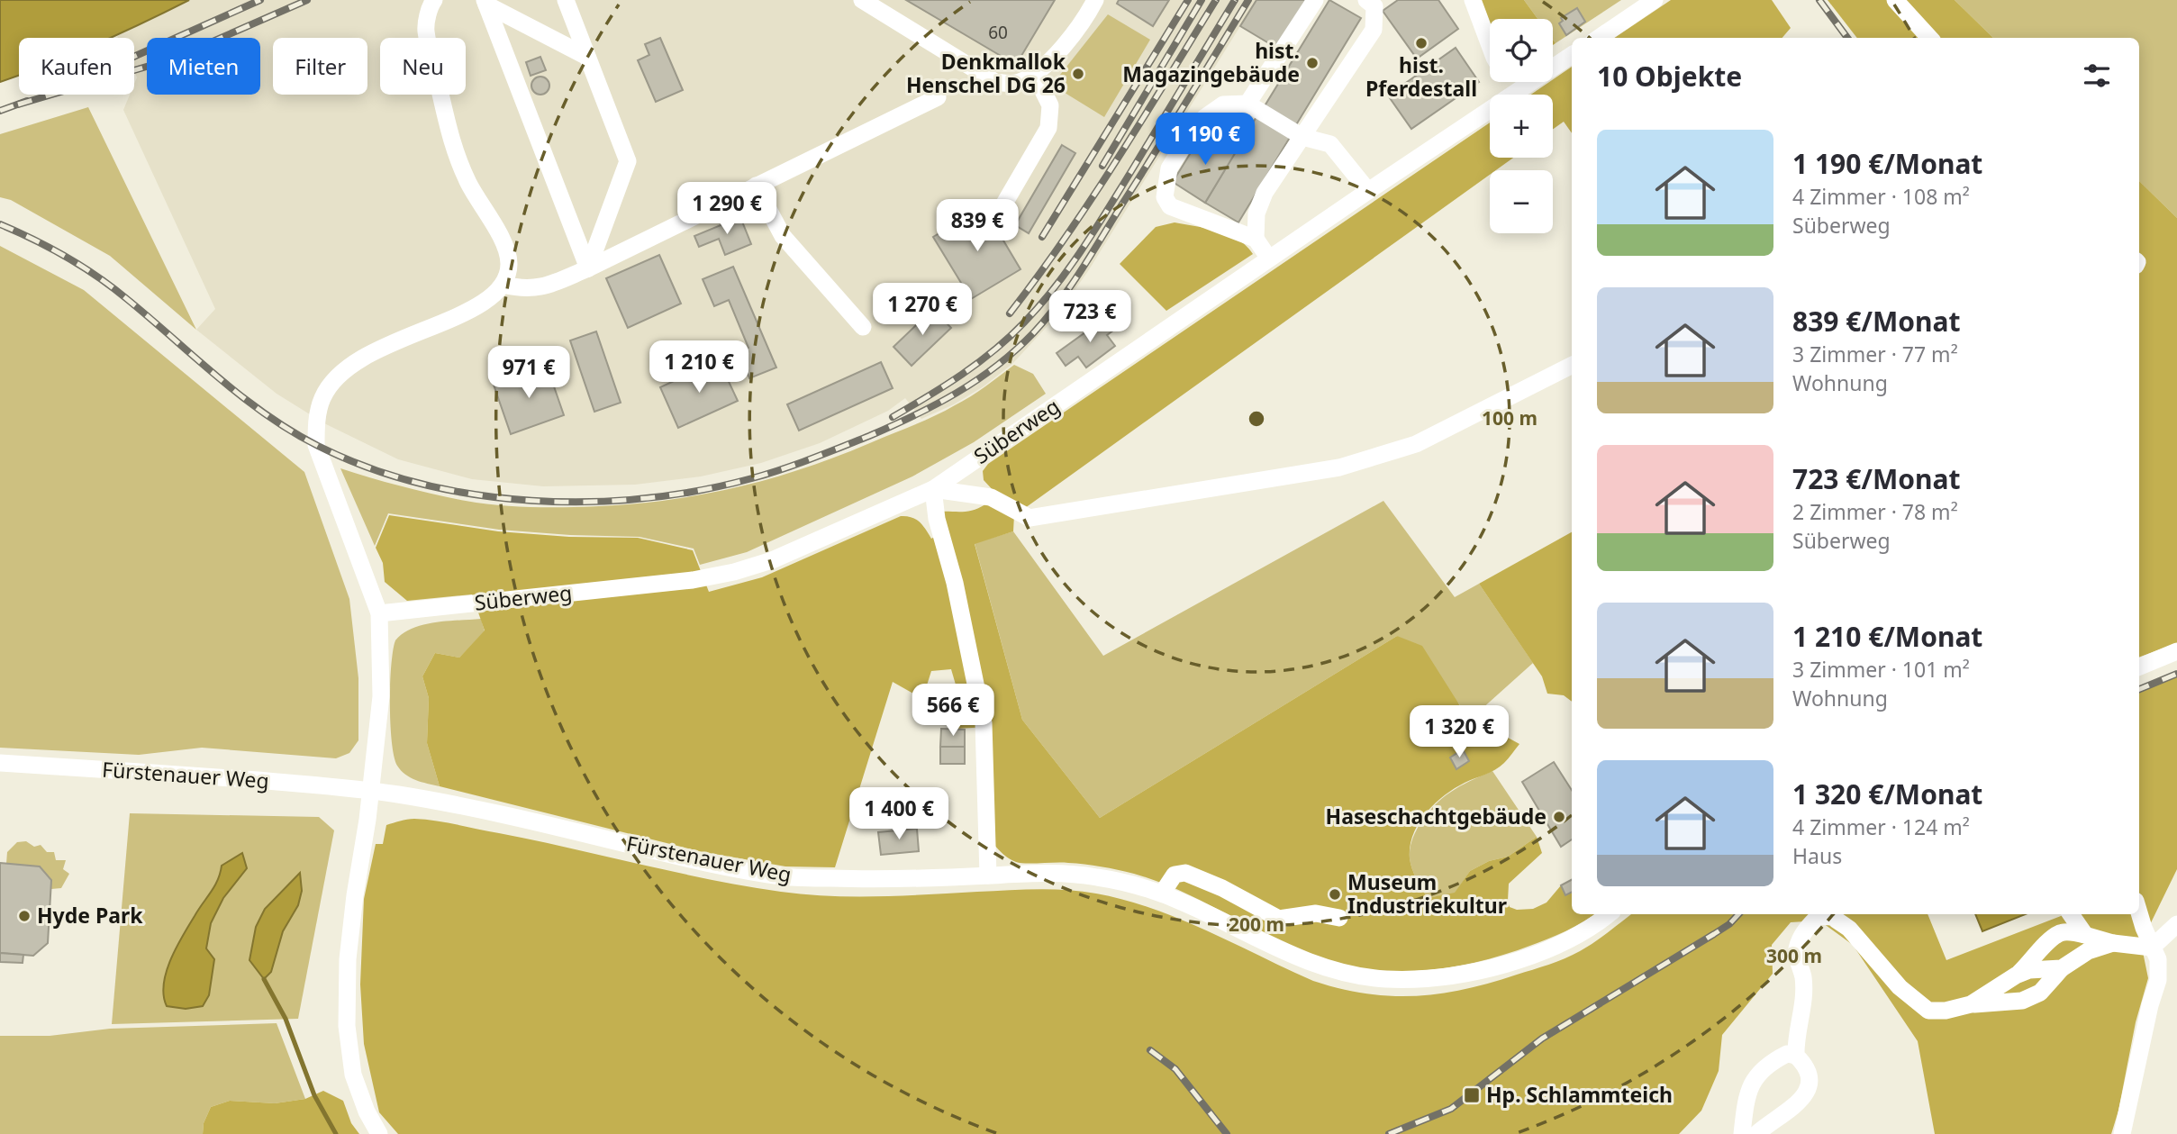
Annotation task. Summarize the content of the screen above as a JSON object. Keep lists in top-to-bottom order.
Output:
{
  "streets": {
    "street": ["Süberweg", "Fürstenauer Weg"]
  },
  "places": {
    "other": [
      "hist. Pferdestall",
      "hist. Magazingebäude",
      "Denkmallok Henschel DG 26",
      "Haseschachtgebäude",
      "Museum Industriekultur",
      "Hyde Park"
    ],
    "transit": ["Hp. Schlammteich"]
  },
  "house_numbers": ["60"],
  "page": {
    "map_buttons": ["+", "−"],
    "chip": [
      "Kaufen",
      "Mieten",
      "Filter",
      "Neu"
    ],
    "heading": "10 Objekte",
    "price": [
      "1 190 €",
      "1 290 €",
      "839 €",
      "1 270 €",
      "723 €",
      "1 210 €",
      "971 €",
      "566 €",
      "1 320 €",
      "1 400 €"
    ],
    "list": [
      {
        "name": "1 190 €/Monat",
        "note": "4 Zimmer · 108 m² · Süberweg"
      },
      {
        "name": "839 €/Monat",
        "note": "3 Zimmer · 77 m² · Wohnung"
      },
      {
        "name": "723 €/Monat",
        "note": "2 Zimmer · 78 m² · Süberweg"
      },
      {
        "name": "1 210 €/Monat",
        "note": "3 Zimmer · 101 m² · Wohnung"
      },
      {
        "name": "1 320 €/Monat",
        "note": "4 Zimmer · 124 m² · Haus"
      }
    ]
  },
  "rings": ["100 m", "200 m", "300 m"]
}
